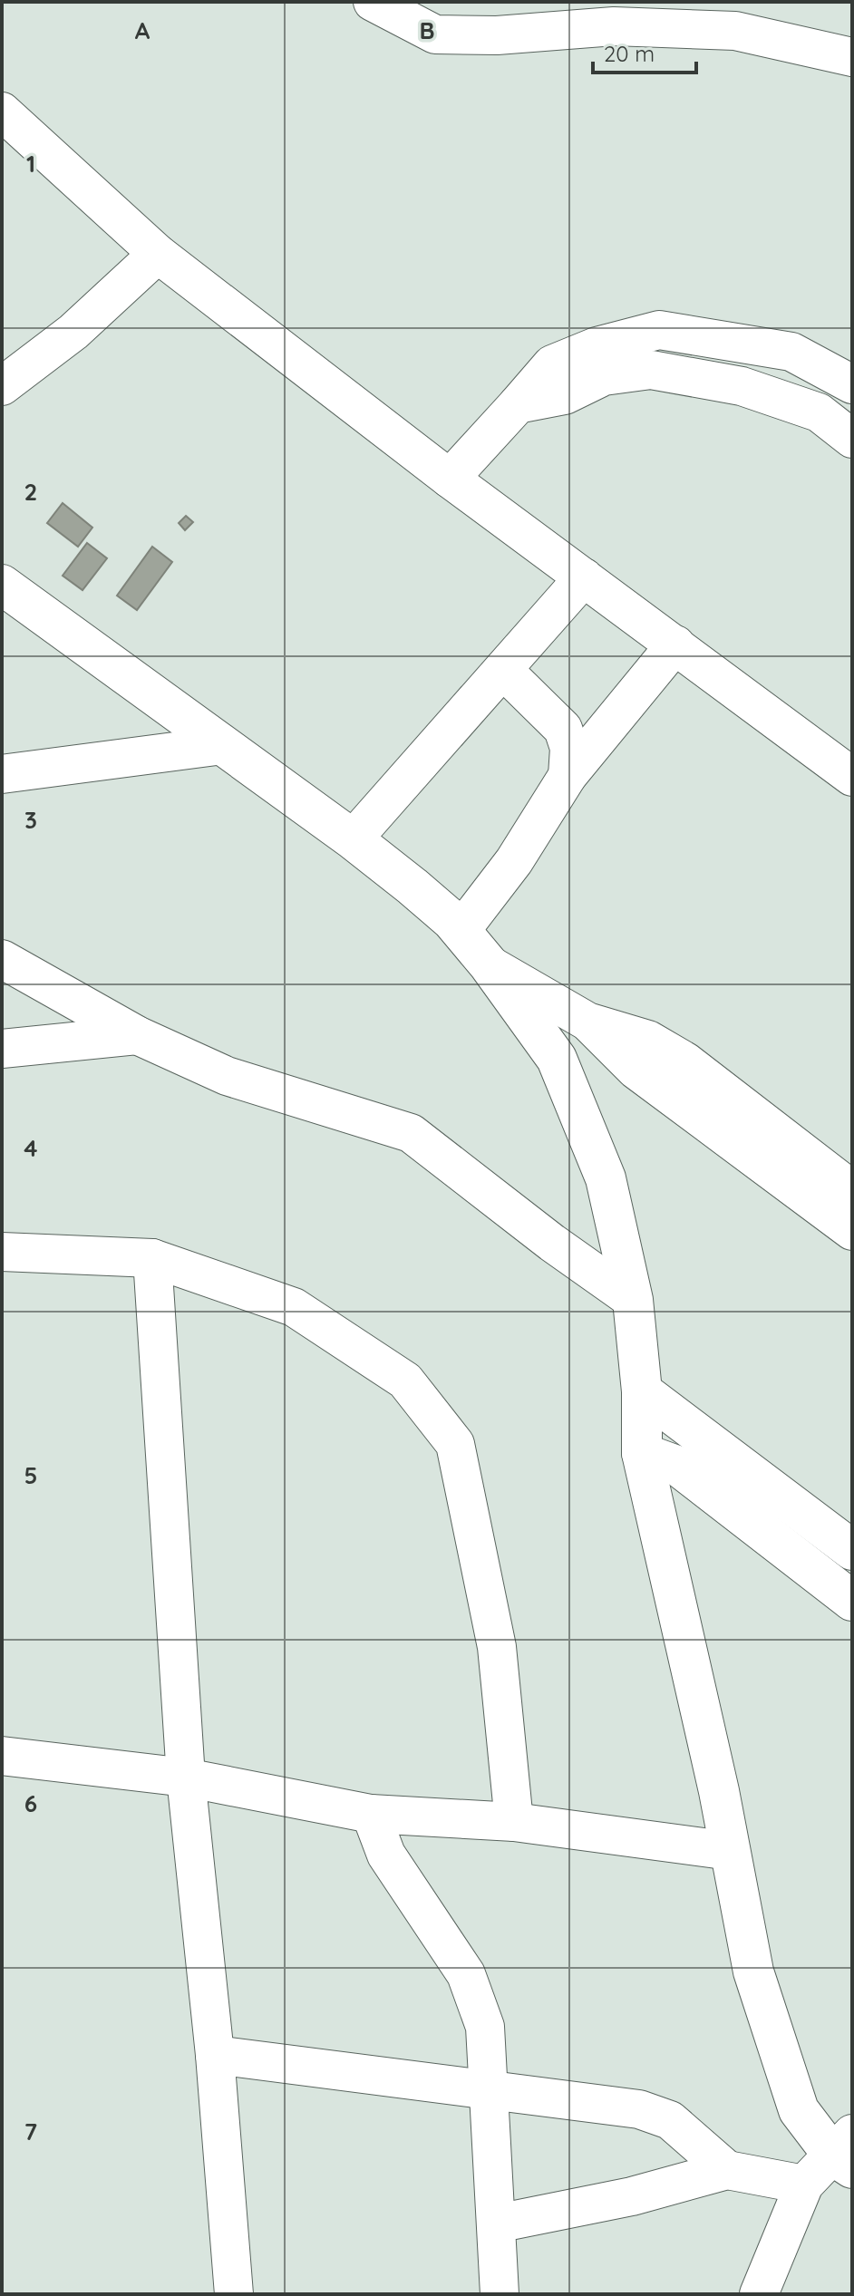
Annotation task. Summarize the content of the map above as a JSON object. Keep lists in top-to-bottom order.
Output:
{
  "scale_bar": "20 m",
  "grid": {
    "columns": ["A", "B"],
    "rows": [
      "1",
      "2",
      "3",
      "4",
      "5",
      "6",
      "7"
    ]
  }
}
